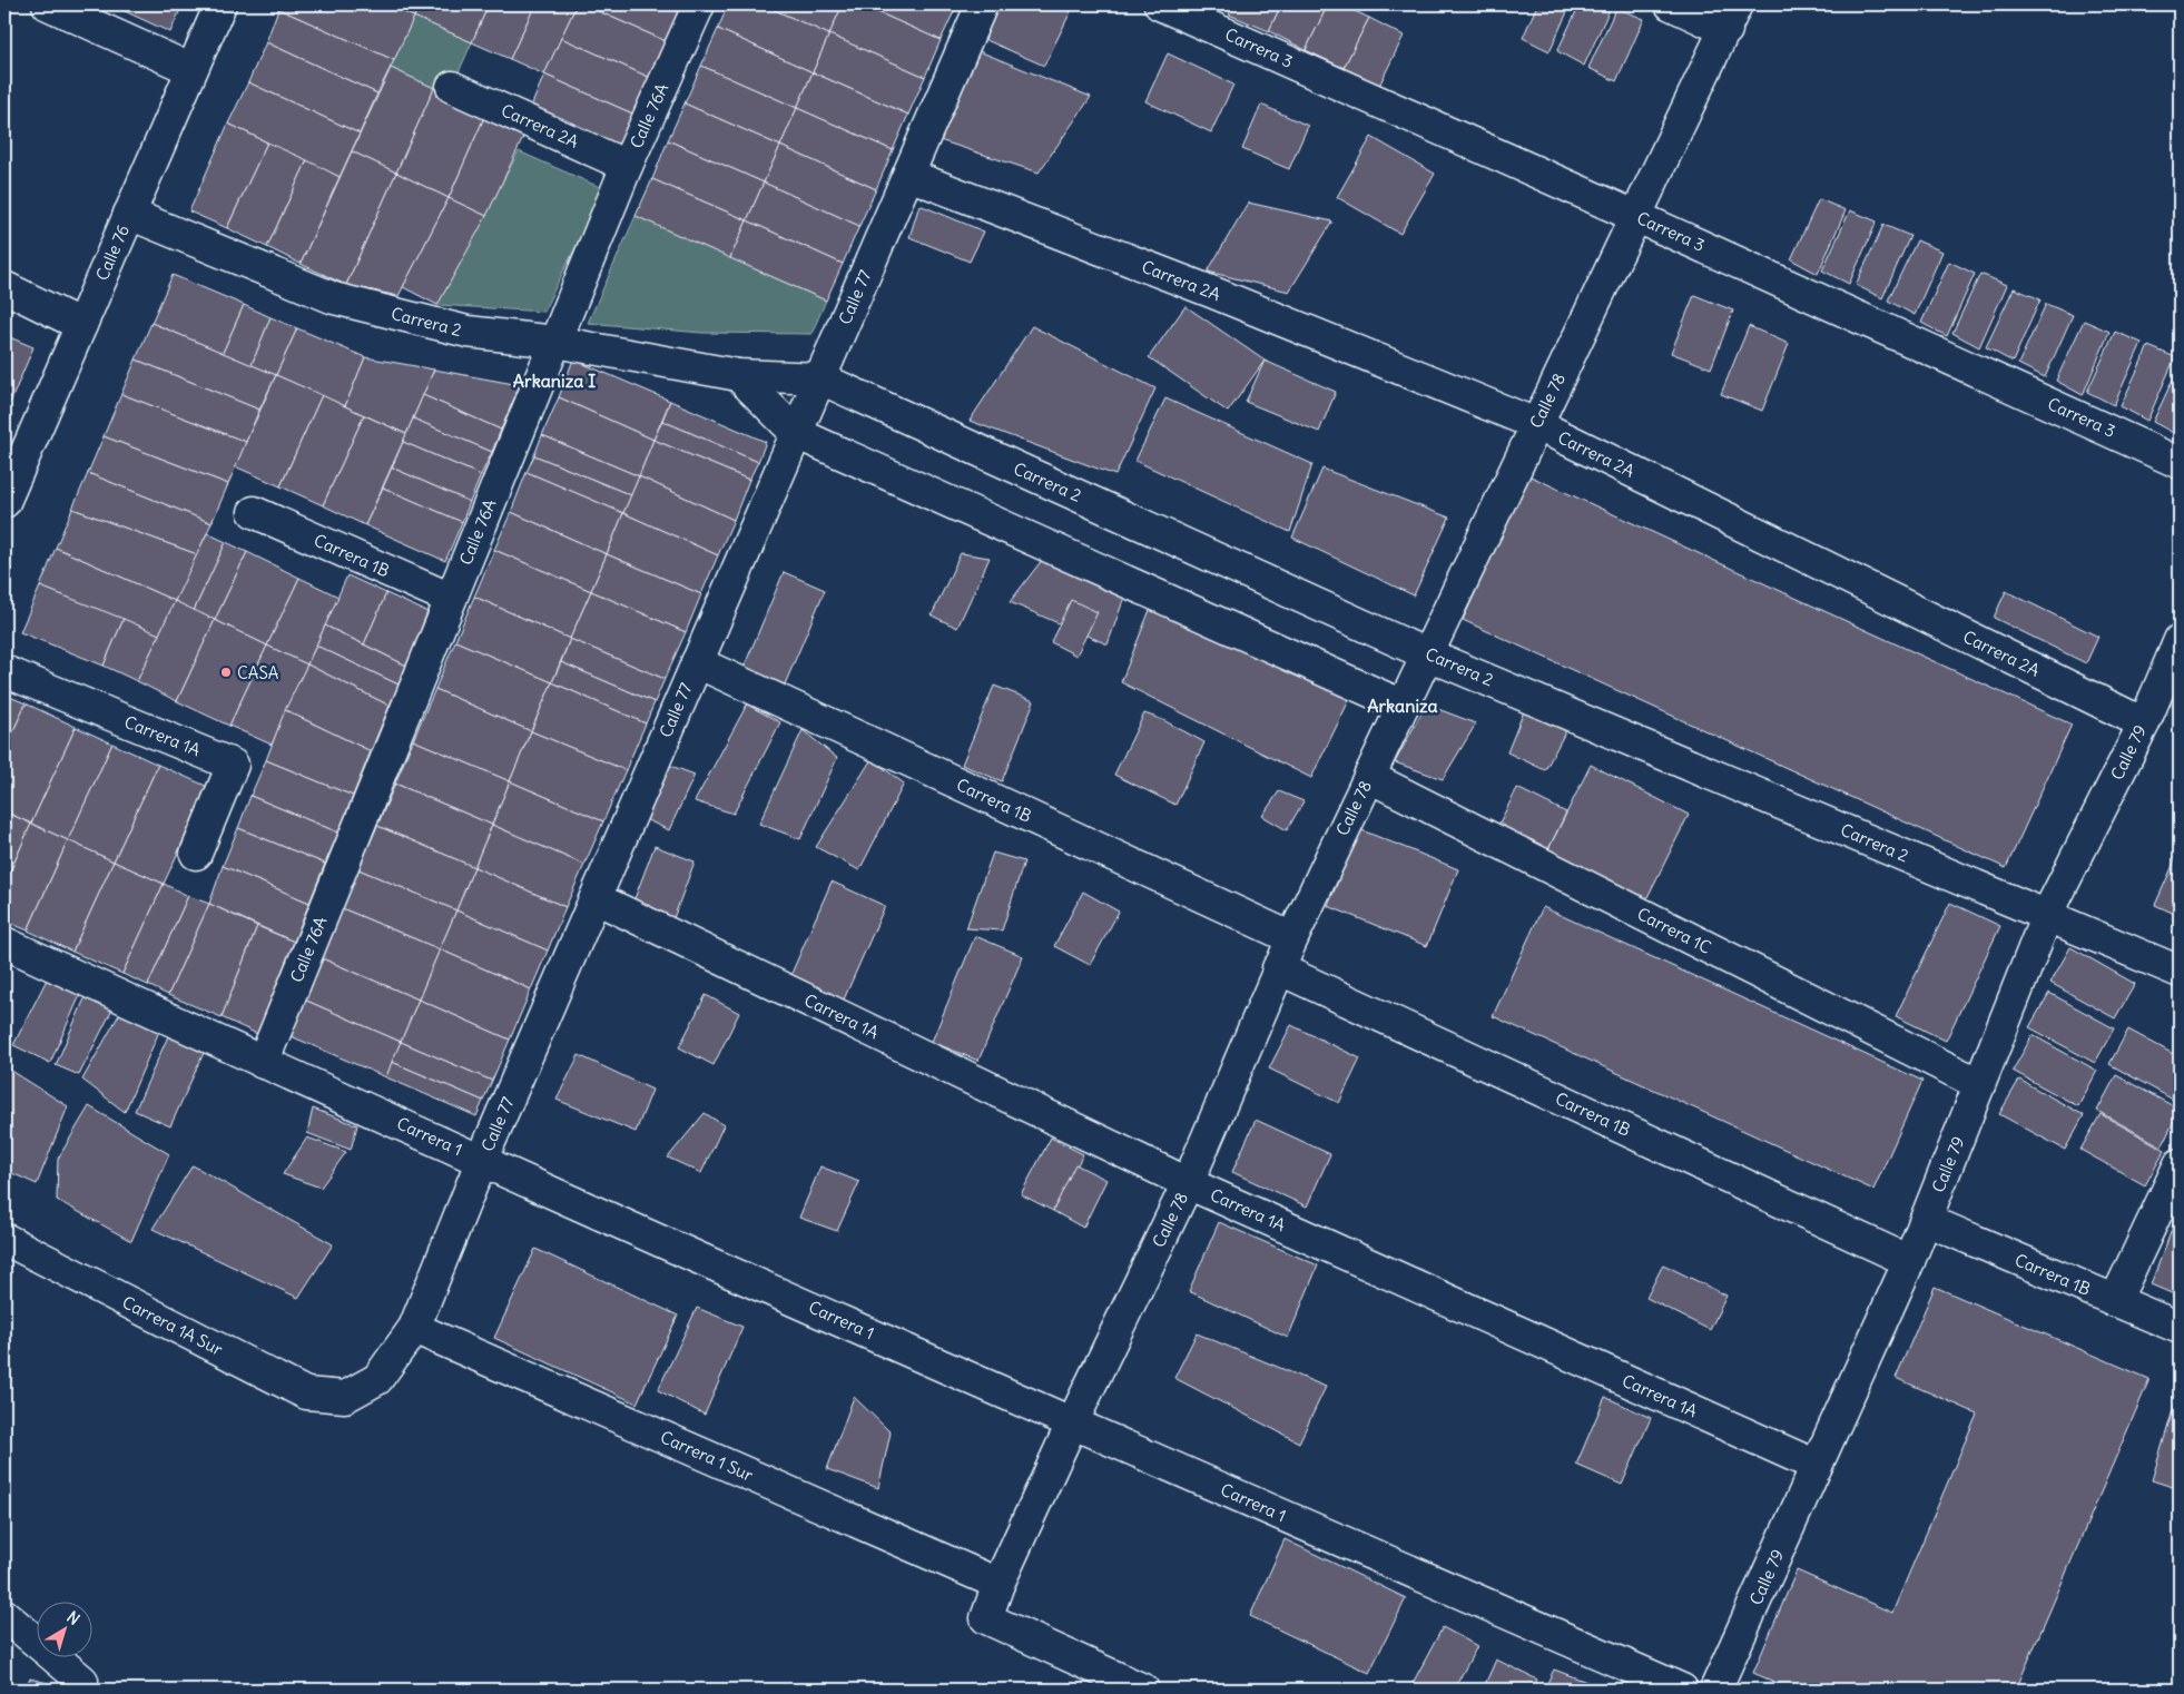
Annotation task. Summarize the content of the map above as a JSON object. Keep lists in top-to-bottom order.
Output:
{
  "streets": {
    "street": [
      "Carrera 3",
      "Calle 76A",
      "Carrera 2A",
      "Calle 76",
      "Calle 77",
      "Carrera 2",
      "Calle 78",
      "Carrera 1B",
      "Carrera 1A",
      "Calle 79",
      "Carrera 1C",
      "Carrera 1",
      "Carrera 1A Sur",
      "Carrera 1 Sur"
    ]
  },
  "crossings": [
    ["Carrera 3", "Calle 78"],
    ["Calle 76A", "Carrera 2A"],
    ["Calle 76A", "Carrera 2"],
    ["Calle 76A", "Carrera 1B"],
    ["Calle 76A", "Carrera 1"],
    ["Carrera 2A", "Calle 77"],
    ["Carrera 2A", "Calle 78"],
    ["Carrera 2A", "Calle 79"],
    ["Calle 76", "Carrera 2"],
    ["Calle 77", "Carrera 2"],
    ["Calle 77", "Carrera 1B"],
    ["Calle 77", "Carrera 1A"],
    ["Calle 77", "Carrera 1"],
    ["Calle 77", "Carrera 1A Sur"],
    ["Calle 77", "Carrera 1 Sur"],
    ["Carrera 2", "Calle 78"],
    ["Carrera 2", "Calle 79"],
    ["Calle 78", "Carrera 1B"],
    ["Calle 78", "Carrera 1A"],
    ["Calle 78", "Carrera 1C"],
    ["Calle 78", "Carrera 1"],
    ["Calle 78", "Carrera 1 Sur"],
    ["Carrera 1B", "Calle 79"],
    ["Carrera 1A", "Calle 79"],
    ["Calle 79", "Carrera 1C"]
  ],
  "districts": ["Arkaniza I", "Arkaniza"],
  "places": ["CASA"],
  "north": "top right"
}
